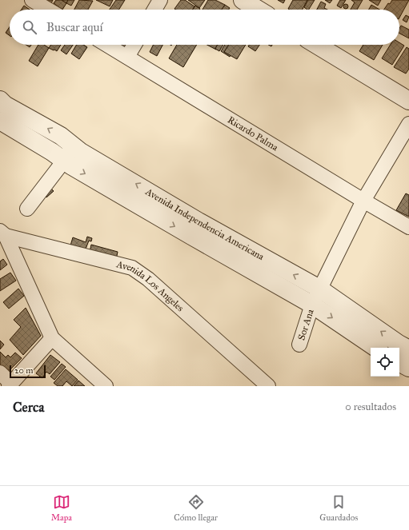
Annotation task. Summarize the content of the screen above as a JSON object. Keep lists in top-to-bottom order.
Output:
{
  "streets": {
    "street": [
      "Ricardo Palma",
      "Avenida Independencia Americana",
      "Avenida Los Angeles",
      "Sor Ana"
    ]
  },
  "crossings": [
    ["Ricardo Palma", "Sor Ana"],
    ["Avenida Independencia Americana", "Sor Ana"]
  ],
  "scale_bar": "20 m",
  "page": {
    "search": "Buscar aquí",
    "scale": "20 m",
    "heading": ["Cerca", "0 resultados"],
    "nav": ["Mapa", "Cómo llegar", "Guardados"]
  }
}
